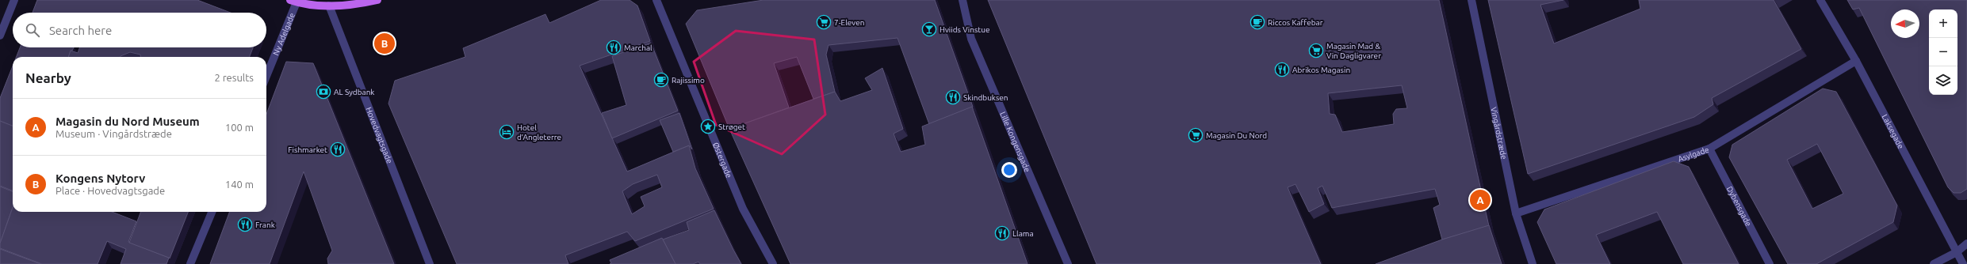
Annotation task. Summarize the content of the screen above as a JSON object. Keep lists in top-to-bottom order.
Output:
{
  "streets": {
    "street": [
      "Ny Adelgade",
      "Laksegade",
      "Vingårdstræde",
      "Hovedvagtsgade",
      "Lille Kongensgade",
      "Asylgade",
      "Østergade",
      "Dybensgade"
    ]
  },
  "crossings": [
    ["Laksegade", "Asylgade"],
    ["Vingårdstræde", "Asylgade"],
    ["Asylgade", "Dybensgade"]
  ],
  "places": {
    "supermarket": ["7-Eleven", "Magasin Mad & Vin Dagligvarer", "Magasin Du Nord"],
    "cafe": ["Riccos Kaffebar", "Rajissimo"],
    "bar": ["Hviids Vinstue"],
    "restaurant": [
      "Marchal",
      "Abrikos Magasin",
      "Skindbuksen",
      "Fishmarket",
      "Frank",
      "Llama"
    ],
    "bank": ["AL Sydbank"],
    "place": ["Strøget"],
    "hotel": ["Hotel d’Angleterre"]
  },
  "north": "left",
  "page": {
    "map_buttons": ["+", "−"],
    "search": "Search here",
    "pins": ["B", "A"],
    "heading": ["Nearby", "2 results"],
    "list": [
      {
        "mark": "A",
        "name": "Magasin du Nord Museum",
        "note": "Museum · Vingårdstræde",
        "value": "100 m"
      },
      {
        "mark": "B",
        "name": "Kongens Nytorv",
        "note": "Place · Hovedvagtsgade",
        "value": "140 m"
      }
    ]
  }
}
